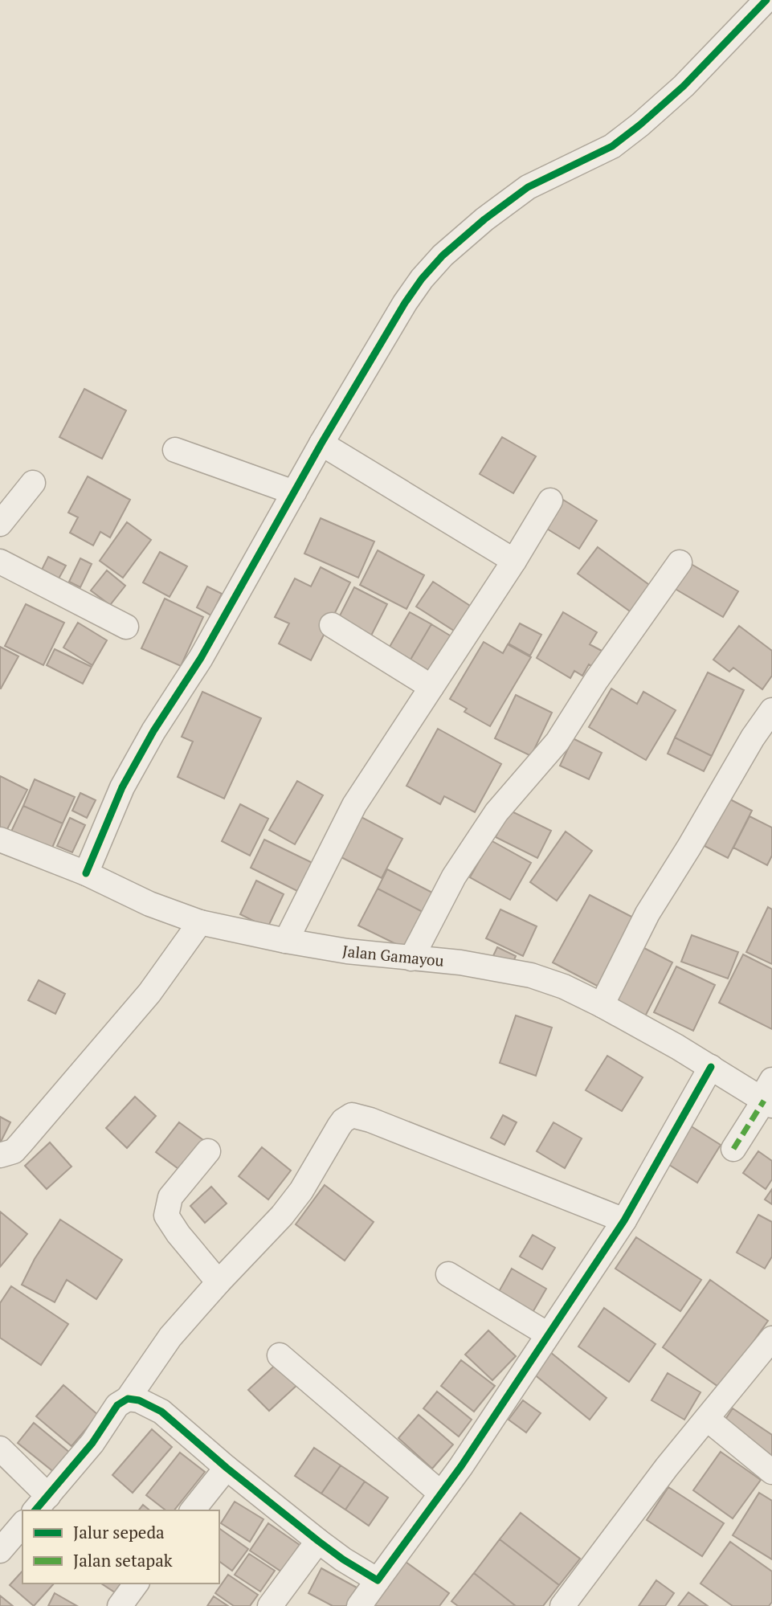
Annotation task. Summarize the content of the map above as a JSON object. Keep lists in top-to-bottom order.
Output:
{
  "streets": {
    "street": ["Jalan Gamayou"]
  },
  "legend": ["Jalur sepeda", "Jalan setapak"]
}
